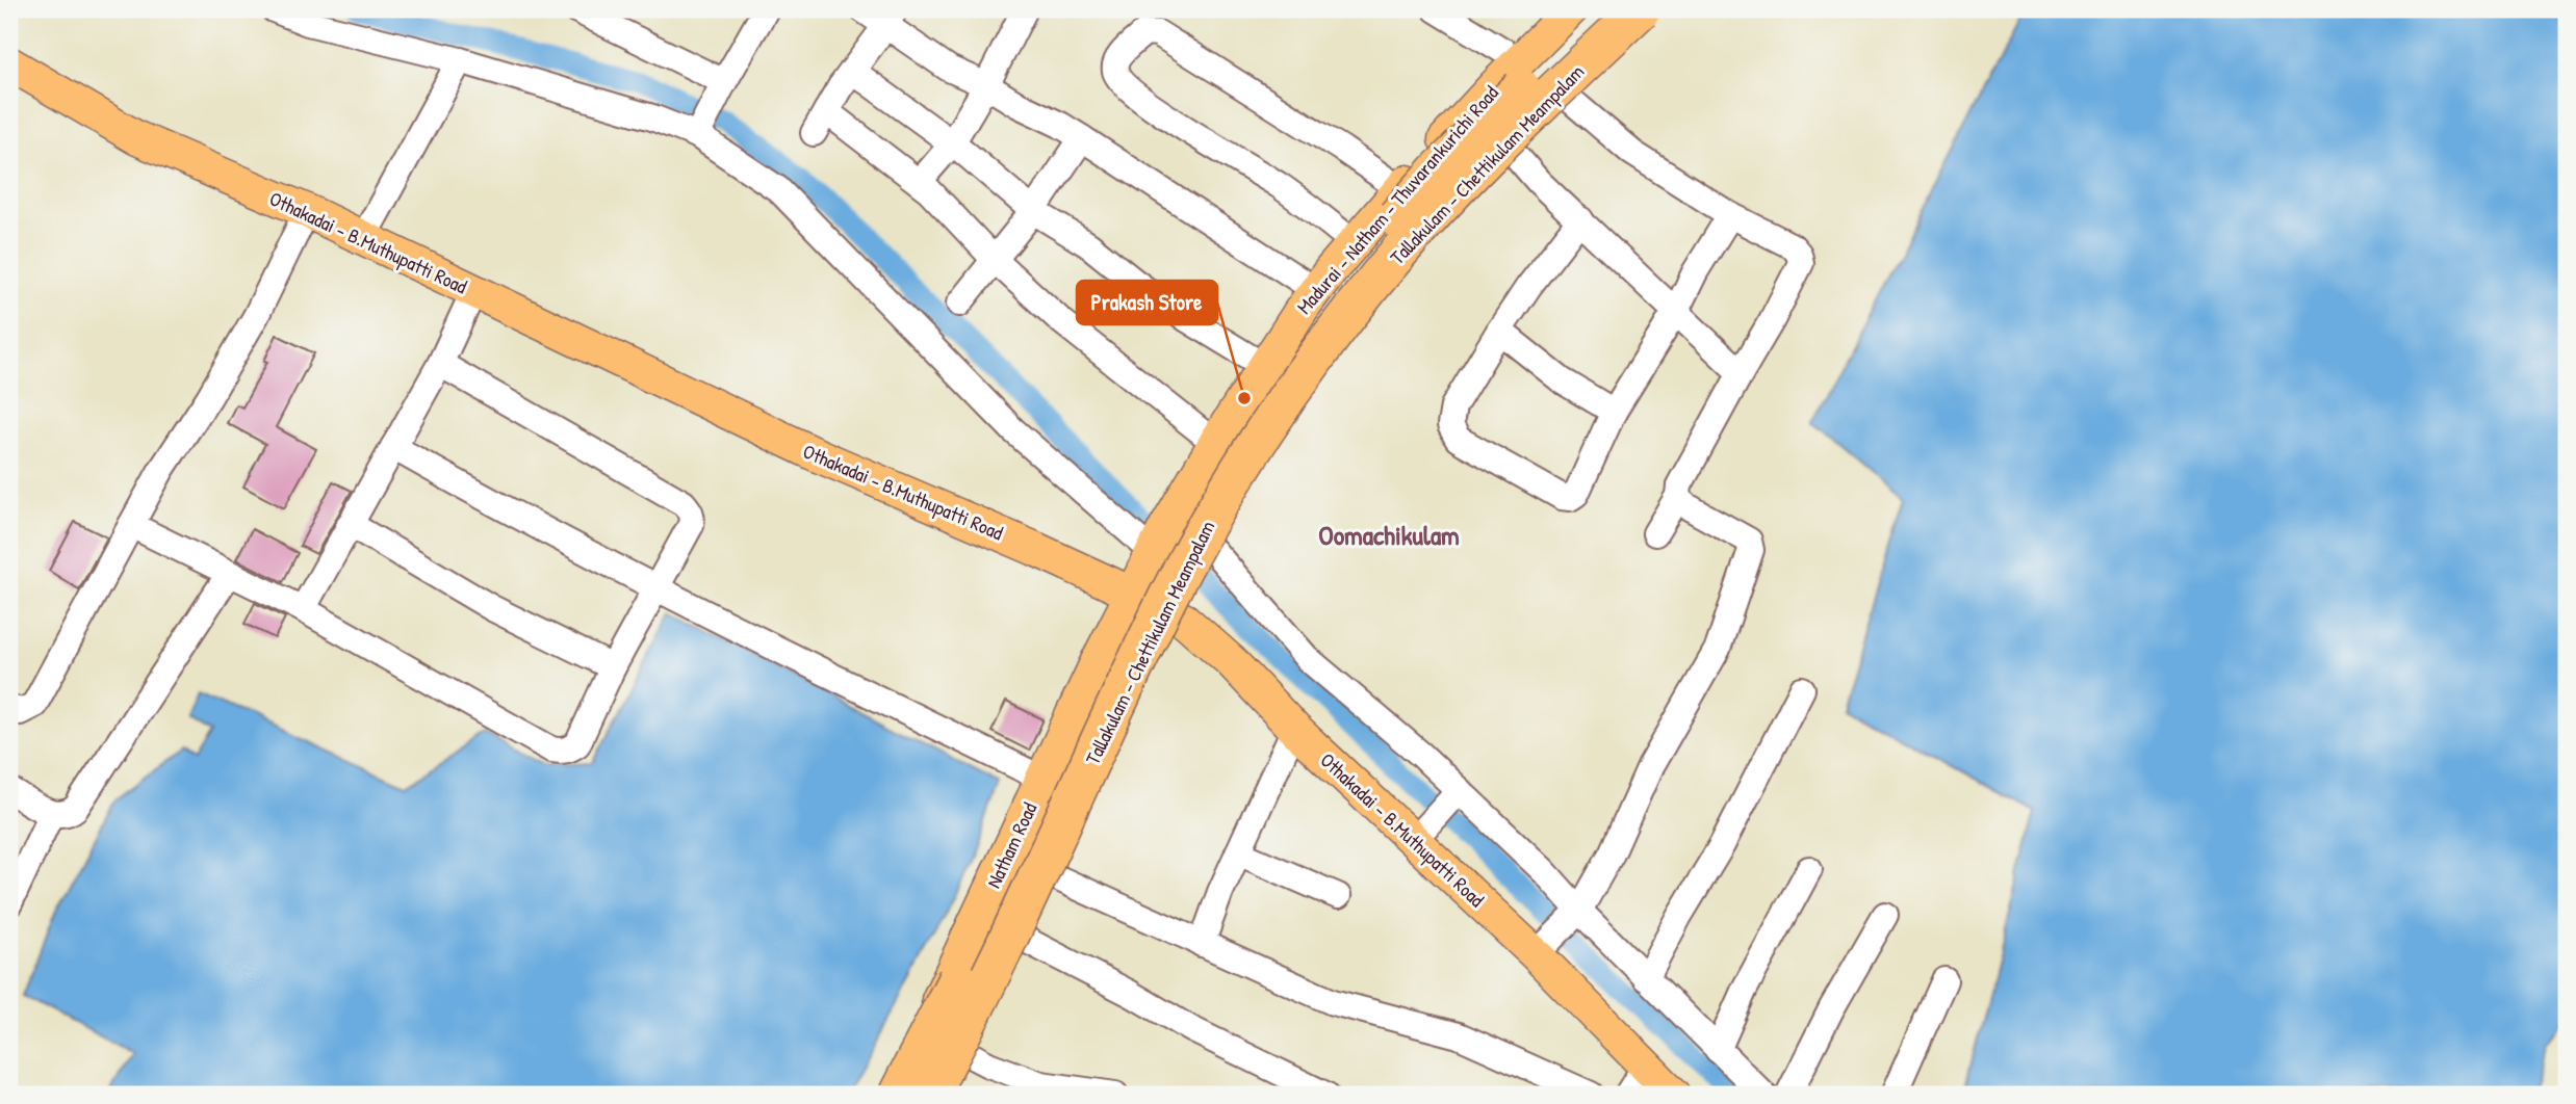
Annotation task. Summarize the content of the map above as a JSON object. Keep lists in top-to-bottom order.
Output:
{
  "streets": {
    "highway": ["Tallakulam - Chettikulam Meampalam"],
    "main road": ["Madurai - Natham - Thuvarankurichi Road", "Othakadai - B.Muthupatti Road", "Natham Road"]
  },
  "crossings": [
    ["Madurai - Natham - Thuvarankurichi Road", "Othakadai - B.Muthupatti Road"],
    ["Madurai - Natham - Thuvarankurichi Road", "Natham Road"],
    ["Othakadai - B.Muthupatti Road", "Natham Road"]
  ],
  "districts": ["Oomachikulam"],
  "places": ["Prakash Store"]
}
